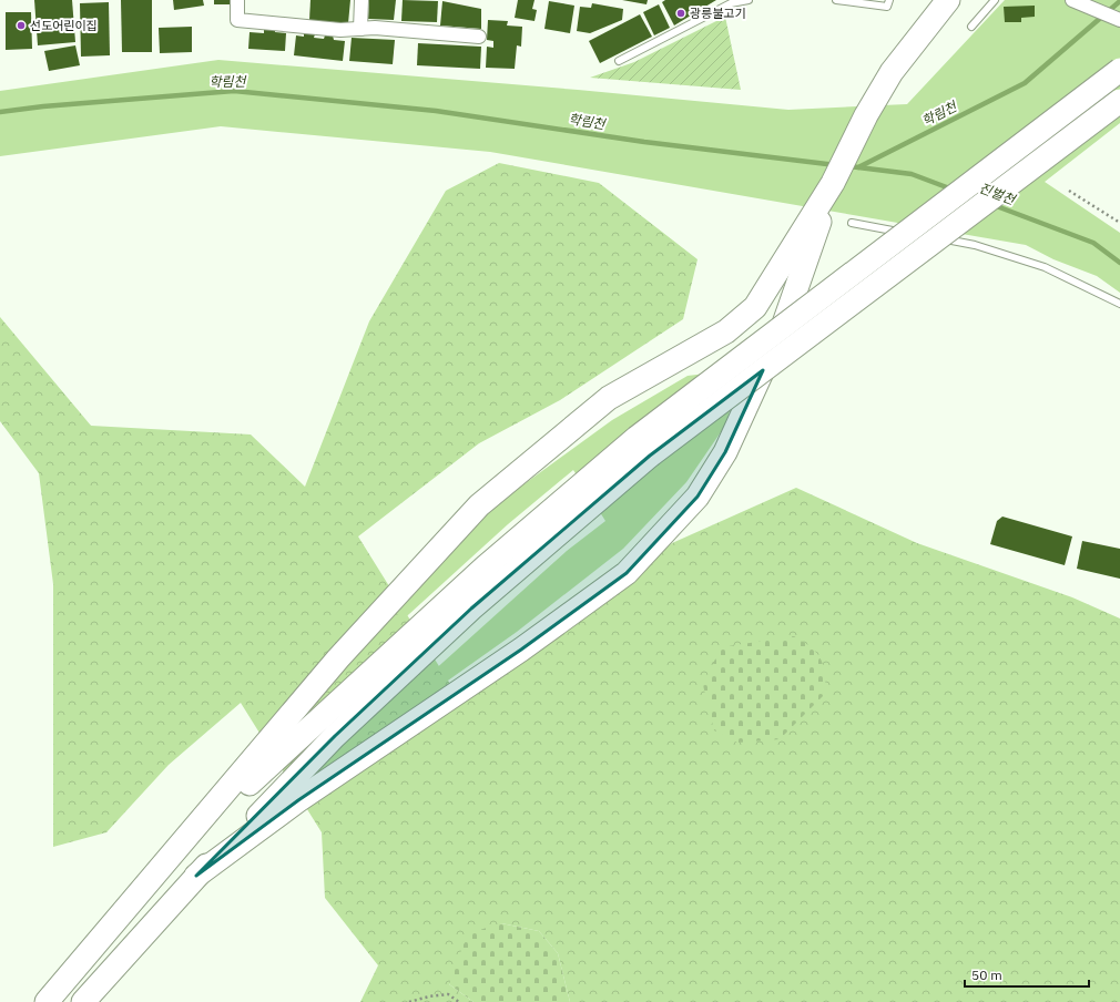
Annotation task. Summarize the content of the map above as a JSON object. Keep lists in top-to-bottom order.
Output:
{
  "water": ["학림천", "진벌천"],
  "places": ["광릉불고기", "선도어린이집"],
  "scale_bar": "50 m"
}
